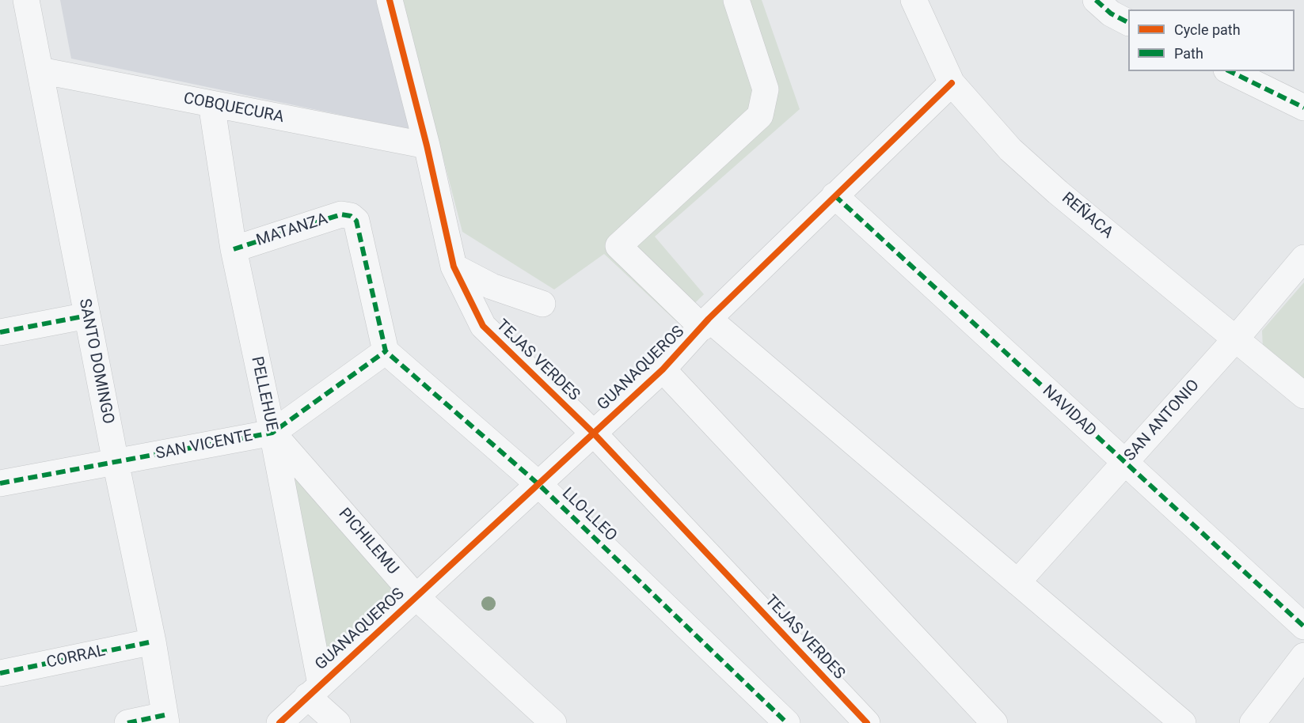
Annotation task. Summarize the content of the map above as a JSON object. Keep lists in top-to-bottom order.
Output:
{
  "streets": {
    "street": [
      "COBQUECURA",
      "REÑACA",
      "MATANZA",
      "TEJAS VERDES",
      "SANTO DOMINGO",
      "GUANAQUEROS",
      "PELLEHUE",
      "NAVIDAD",
      "SAN ANTONIO",
      "SAN VICENTE",
      "LLO-LLEO",
      "PICHILEMU",
      "CORRAL"
    ]
  },
  "crossings": [
    ["COBQUECURA", "TEJAS VERDES"],
    ["COBQUECURA", "SANTO DOMINGO"],
    ["COBQUECURA", "PELLEHUE"],
    ["REÑACA", "GUANAQUEROS"],
    ["REÑACA", "SAN ANTONIO"],
    ["MATANZA", "PELLEHUE"],
    ["MATANZA", "SAN VICENTE"],
    ["MATANZA", "LLO-LLEO"],
    ["TEJAS VERDES", "GUANAQUEROS"],
    ["SANTO DOMINGO", "SAN VICENTE"],
    ["SANTO DOMINGO", "CORRAL"],
    ["GUANAQUEROS", "PELLEHUE"],
    ["GUANAQUEROS", "NAVIDAD"],
    ["GUANAQUEROS", "LLO-LLEO"],
    ["GUANAQUEROS", "PICHILEMU"],
    ["PELLEHUE", "SAN VICENTE"],
    ["PELLEHUE", "PICHILEMU"],
    ["NAVIDAD", "SAN ANTONIO"],
    ["SAN VICENTE", "LLO-LLEO"],
    ["SAN VICENTE", "PICHILEMU"]
  ],
  "legend": ["Cycle path", "Path"]
}
